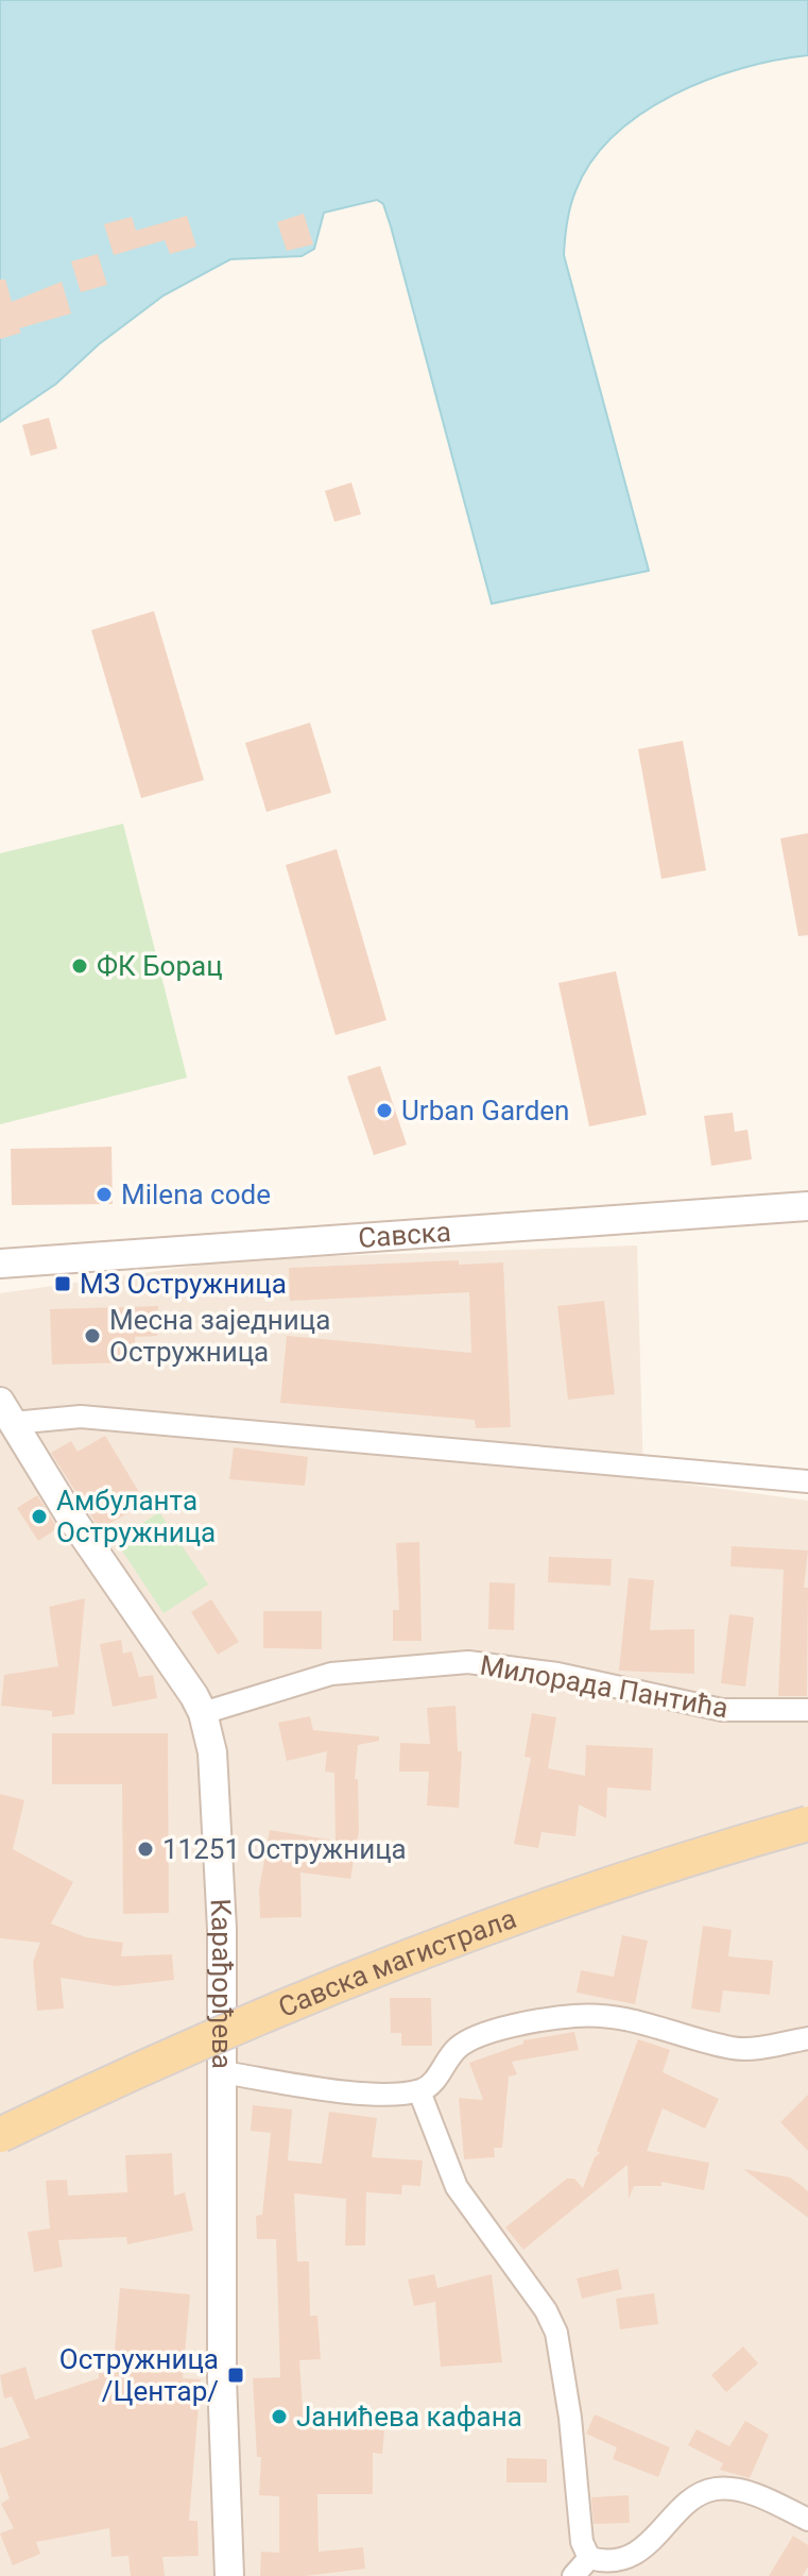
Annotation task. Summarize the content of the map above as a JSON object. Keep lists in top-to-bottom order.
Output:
{
  "streets": {
    "main road": ["Савска магистрала"],
    "street": ["Савска", "Милорада Пантића", "Карађорђева"]
  },
  "crossings": [
    ["Милорада Пантића", "Карађорђева"]
  ],
  "places": {
    "other": [
      "ФК Борац",
      "Urban Garden",
      "Milena code",
      "Месна заједница Остружница",
      "Амбуланта Остружница",
      "11251 Остружница",
      "Јанићева кафана"
    ],
    "transit": ["МЗ Остружница", "Остружница /Центар/"]
  }
}
